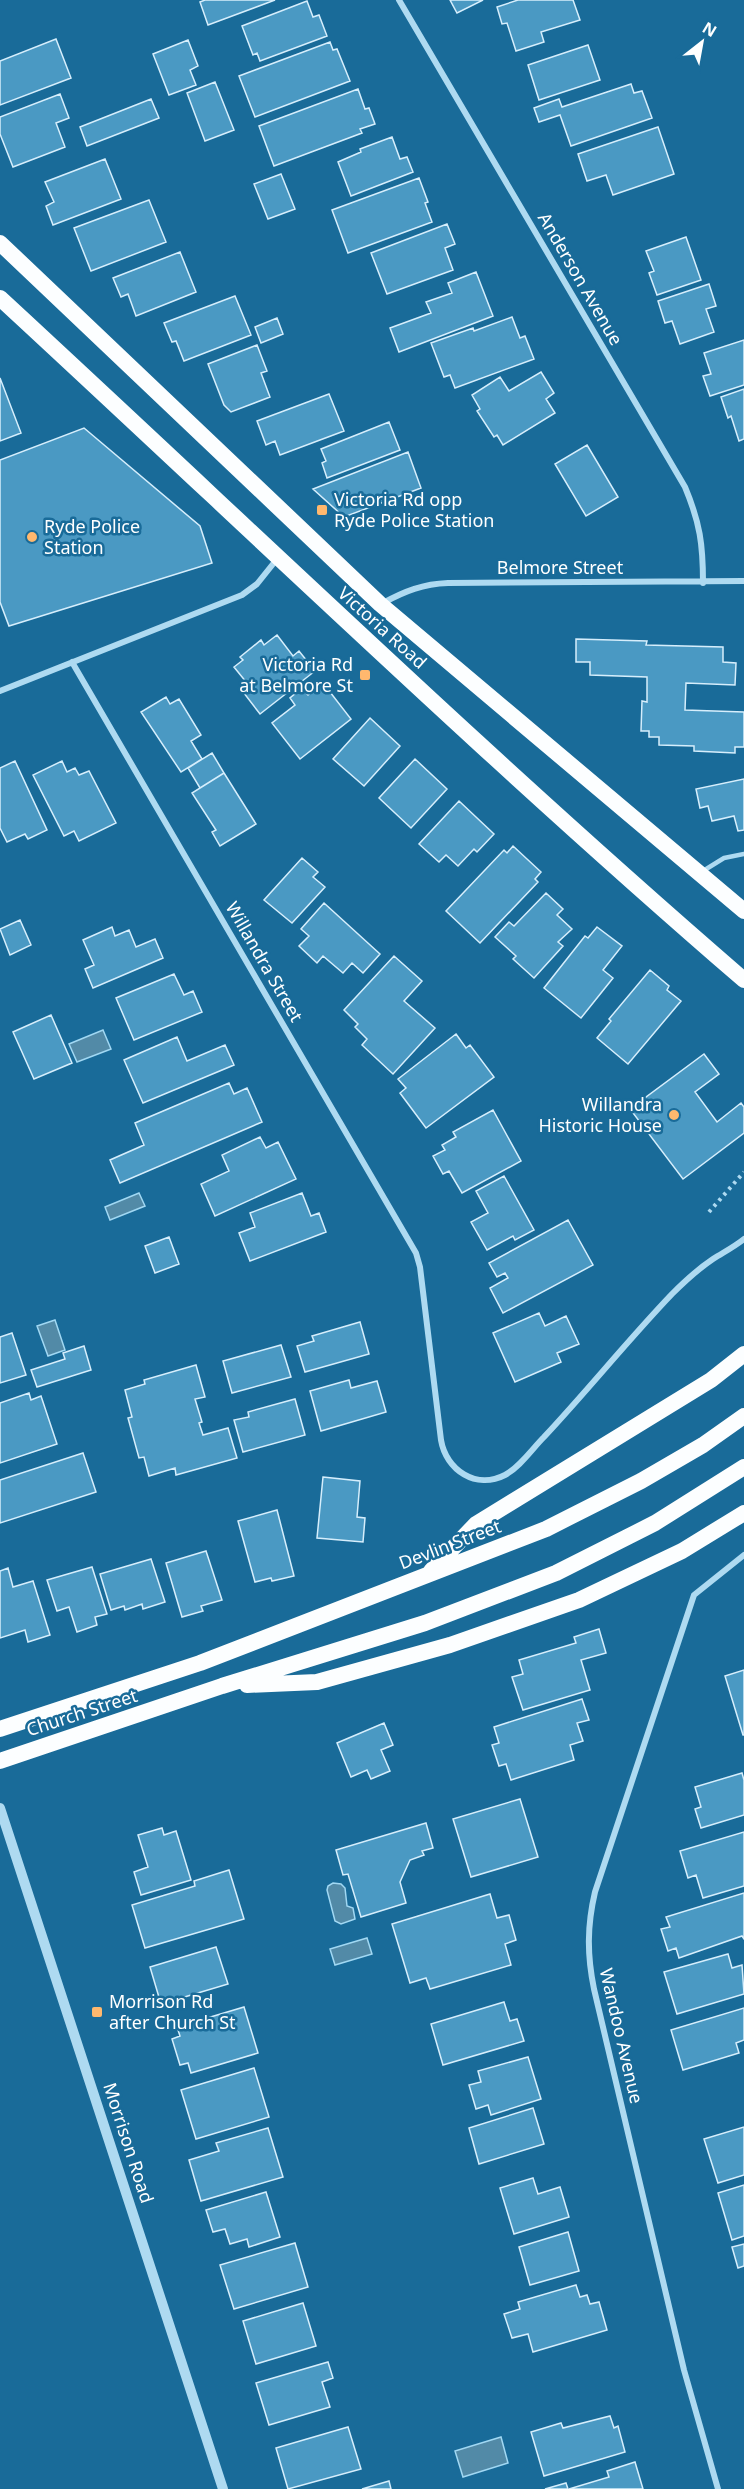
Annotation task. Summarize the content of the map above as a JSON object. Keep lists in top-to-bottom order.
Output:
{
  "streets": {
    "highway": ["Victoria Road", "Devlin Street", "Church Street"],
    "street": [
      "Anderson Avenue",
      "Belmore Street",
      "Willandra Street",
      "Wandoo Avenue",
      "Morrison Road"
    ]
  },
  "crossings": [
    ["Anderson Avenue", "Belmore Street"],
    ["Belmore Street", "Victoria Road"],
    ["Devlin Street", "Church Street"]
  ],
  "places": {
    "transit": ["Victoria Rd opp Ryde Police Station", "Victoria Rd at Belmore St", "Morrison Rd after Church St"],
    "other": ["Ryde Police Station", "Willandra Historic House"]
  },
  "north": "top right"
}
